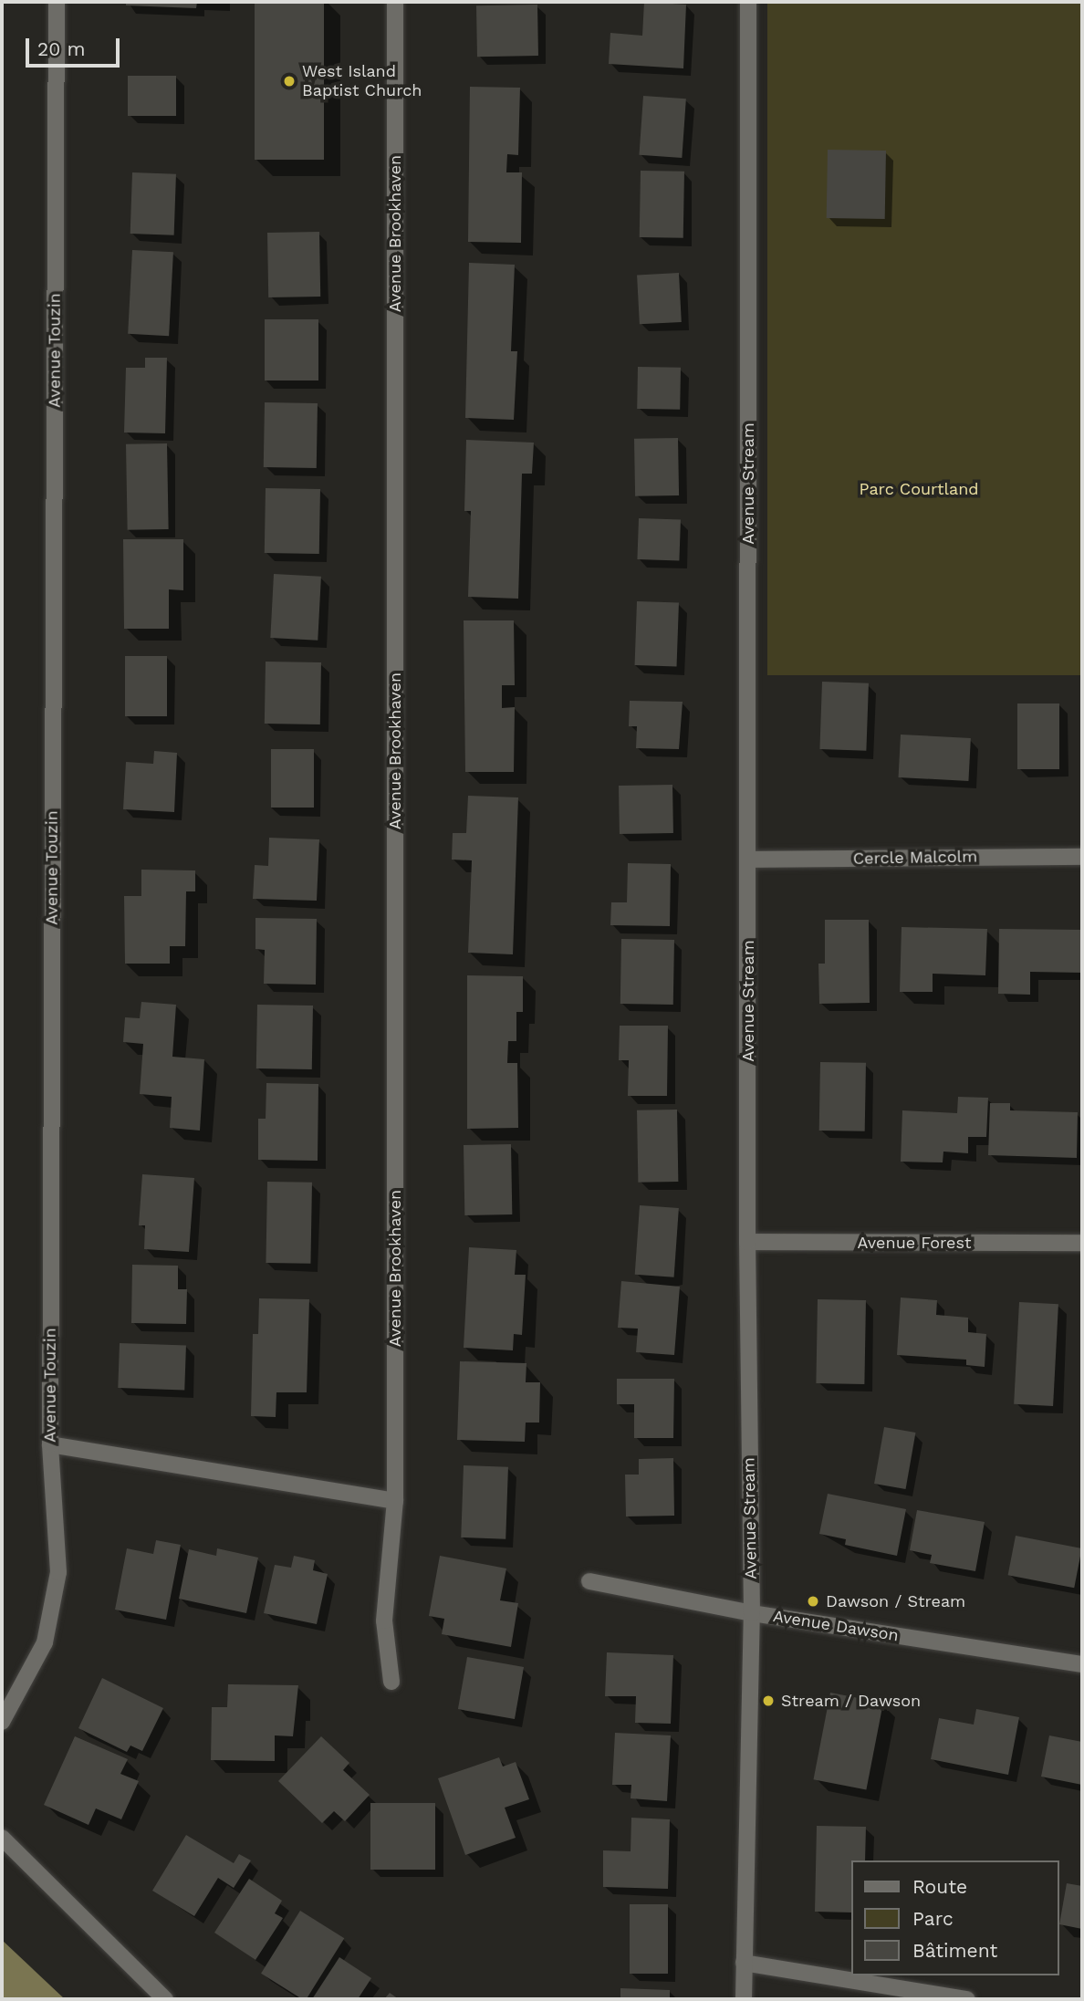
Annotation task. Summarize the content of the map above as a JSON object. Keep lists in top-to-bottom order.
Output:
{
  "streets": {
    "street": [
      "Avenue Brookhaven",
      "Avenue Touzin",
      "Avenue Stream",
      "Cercle Malcolm",
      "Avenue Forest",
      "Avenue Dawson"
    ]
  },
  "crossings": [
    ["Avenue Stream", "Cercle Malcolm"],
    ["Avenue Stream", "Avenue Forest"],
    ["Avenue Stream", "Avenue Dawson"]
  ],
  "parks": ["Parc Courtland"],
  "places": ["West Island Baptist Church", "Dawson / Stream", "Stream / Dawson"],
  "legend": ["Route", "Parc", "Bâtiment"],
  "scale_bar": "20 m"
}
